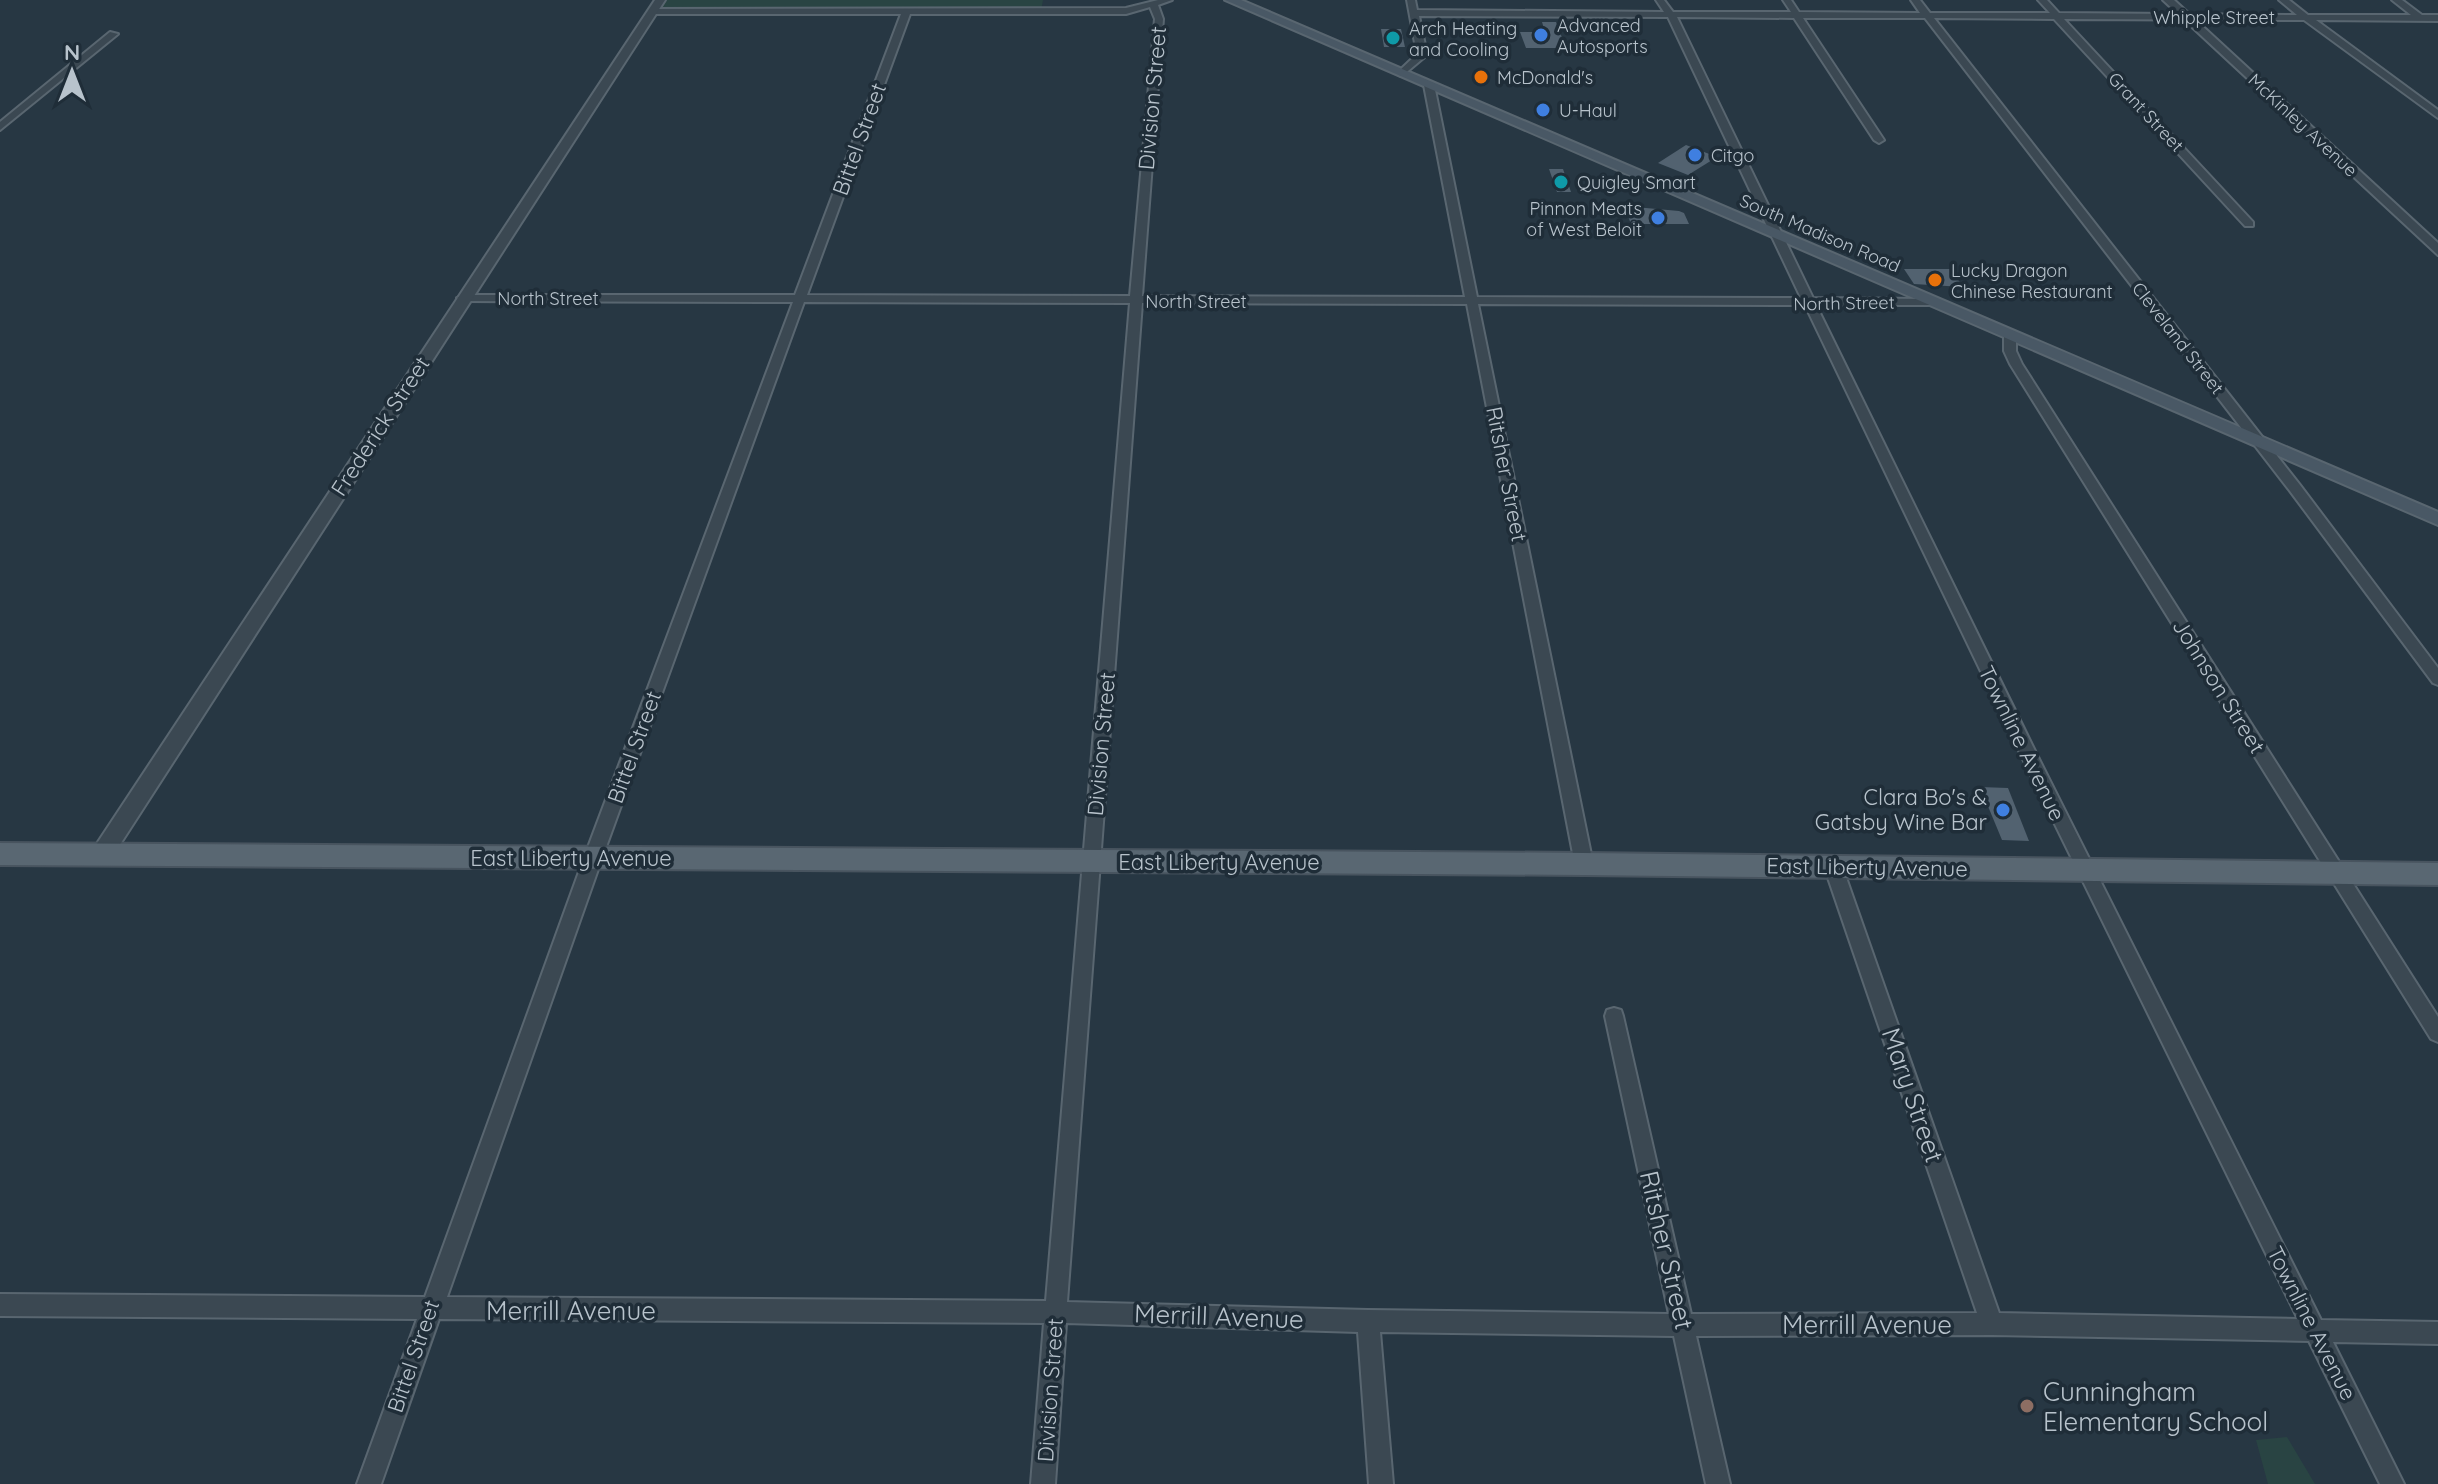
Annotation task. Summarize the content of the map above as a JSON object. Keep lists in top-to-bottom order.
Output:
{
  "streets": {
    "main road": ["South Madison Road", "East Liberty Avenue"],
    "street": [
      "Whipple Street",
      "Division Street",
      "Grant Street",
      "McKinley Avenue",
      "Bittel Street",
      "North Street",
      "Cleveland Street",
      "Frederick Street",
      "Ritsher Street",
      "Johnson Street",
      "Townline Avenue",
      "Mary Street",
      "Merrill Avenue"
    ]
  },
  "crossings": [
    ["Whipple Street", "Grant Street"],
    ["Whipple Street", "McKinley Avenue"],
    ["Whipple Street", "Cleveland Street"],
    ["Whipple Street", "Townline Avenue"],
    ["Division Street", "North Street"],
    ["Division Street", "East Liberty Avenue"],
    ["Division Street", "Merrill Avenue"],
    ["Bittel Street", "North Street"],
    ["Bittel Street", "East Liberty Avenue"],
    ["Bittel Street", "Merrill Avenue"],
    ["South Madison Road", "North Street"],
    ["South Madison Road", "Cleveland Street"],
    ["South Madison Road", "Ritsher Street"],
    ["South Madison Road", "Johnson Street"],
    ["South Madison Road", "Townline Avenue"],
    ["North Street", "Frederick Street"],
    ["North Street", "Ritsher Street"],
    ["North Street", "Townline Avenue"],
    ["Frederick Street", "East Liberty Avenue"],
    ["Ritsher Street", "East Liberty Avenue"],
    ["Ritsher Street", "Merrill Avenue"],
    ["Johnson Street", "East Liberty Avenue"],
    ["Townline Avenue", "East Liberty Avenue"],
    ["Townline Avenue", "Merrill Avenue"],
    ["East Liberty Avenue", "Mary Street"],
    ["Mary Street", "Merrill Avenue"]
  ],
  "places": [
    "Advanced Autosports",
    "Arch Heating and Cooling",
    "McDonald's",
    "U-Haul",
    "Citgo",
    "Quigley Smart",
    "Pinnon Meats of West Beloit",
    "Lucky Dragon Chinese Restaurant",
    "Clara Bo's & Gatsby Wine Bar",
    "Cunningham Elementary School"
  ],
  "north": "top"
}
